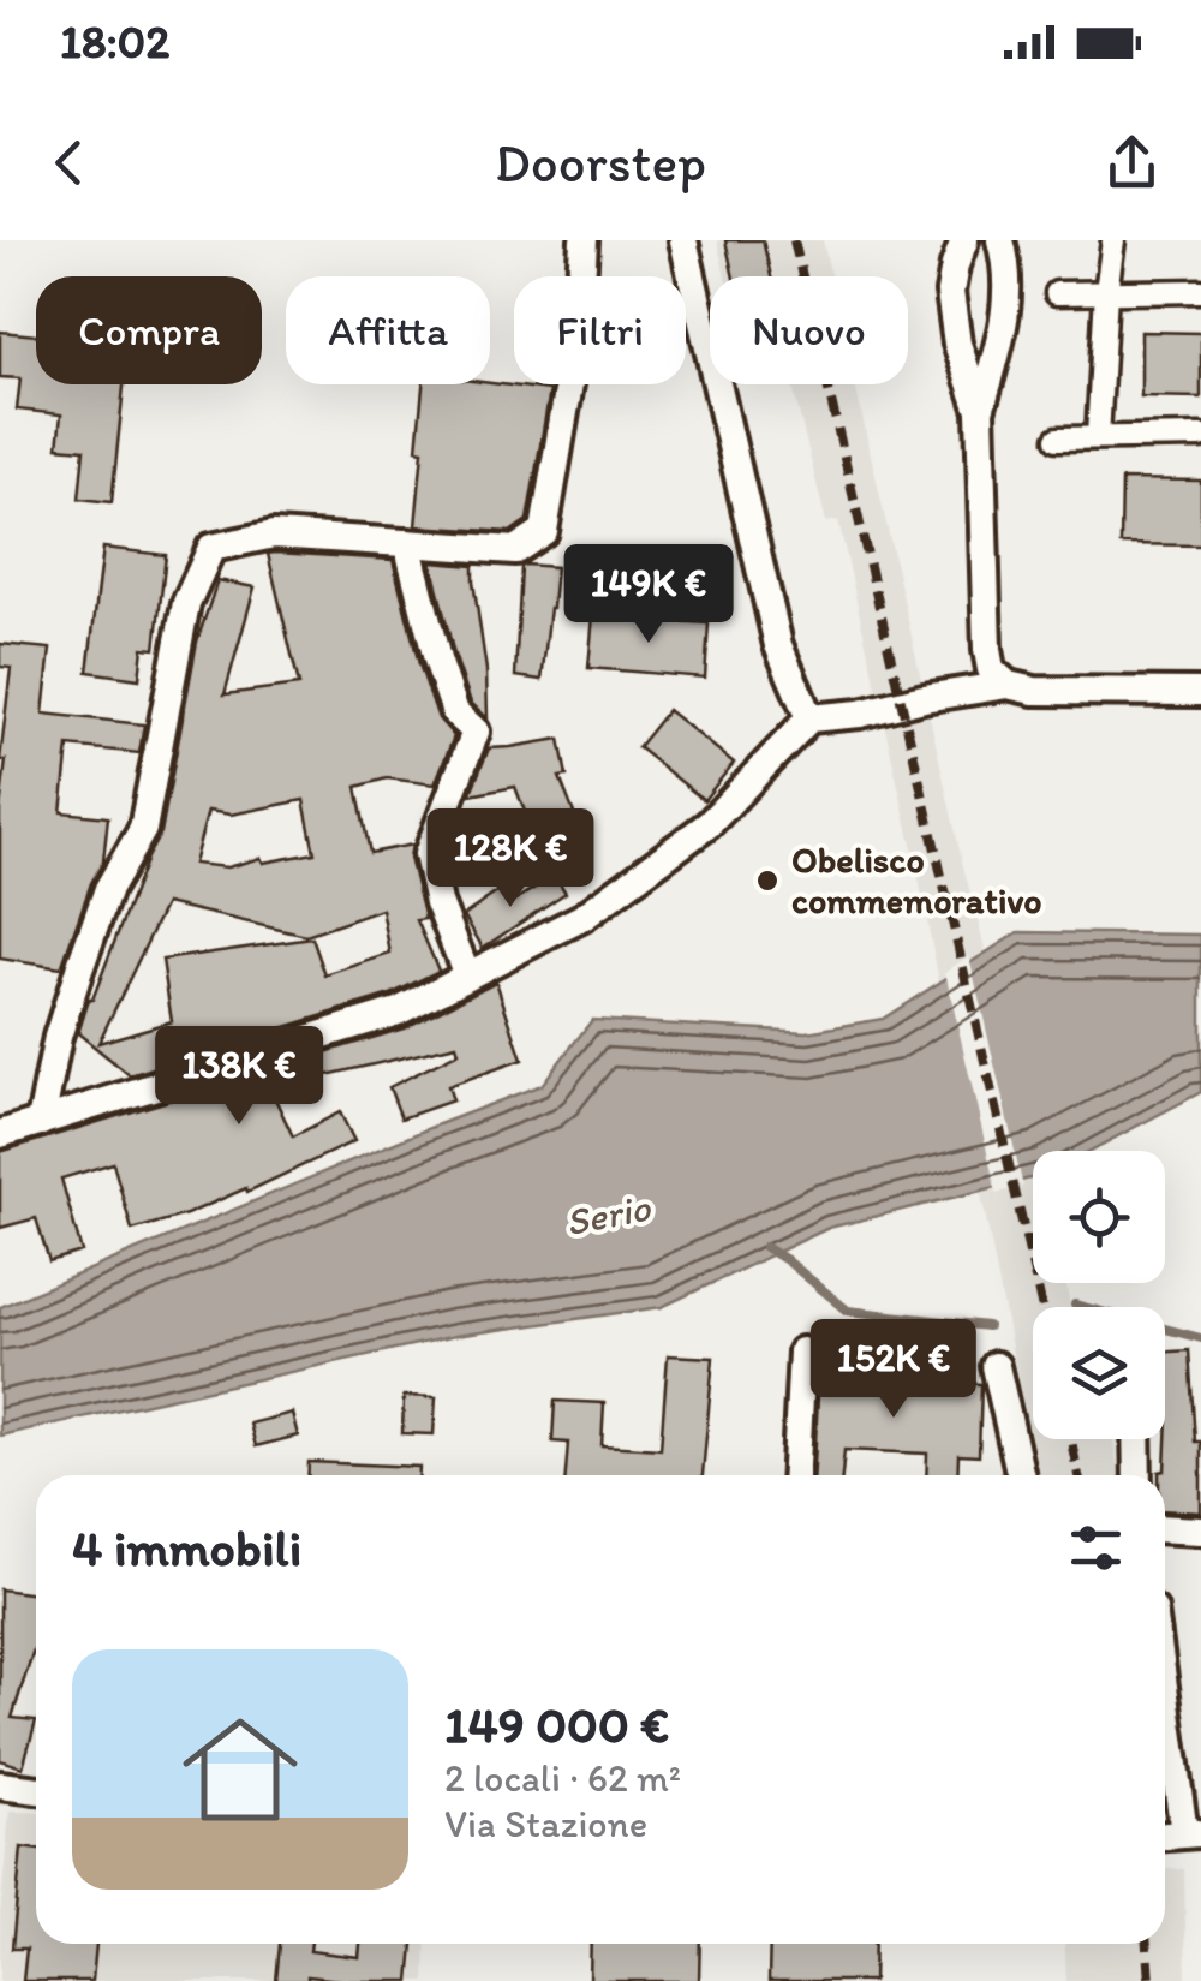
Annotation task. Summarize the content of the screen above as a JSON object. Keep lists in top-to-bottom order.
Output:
{
  "water": ["Serio"],
  "places": ["Obelisco commemorativo"],
  "page": {
    "status": "18:02",
    "header": "Doorstep",
    "chip": [
      "Compra",
      "Affitta",
      "Filtri",
      "Nuovo"
    ],
    "price": [
      "149K €",
      "128K €",
      "138K €",
      "152K €"
    ],
    "heading": "4 immobili",
    "list": [
      {
        "name": "149 000 €",
        "note": "2 locali · 62 m² · Via Stazione"
      }
    ]
  }
}
